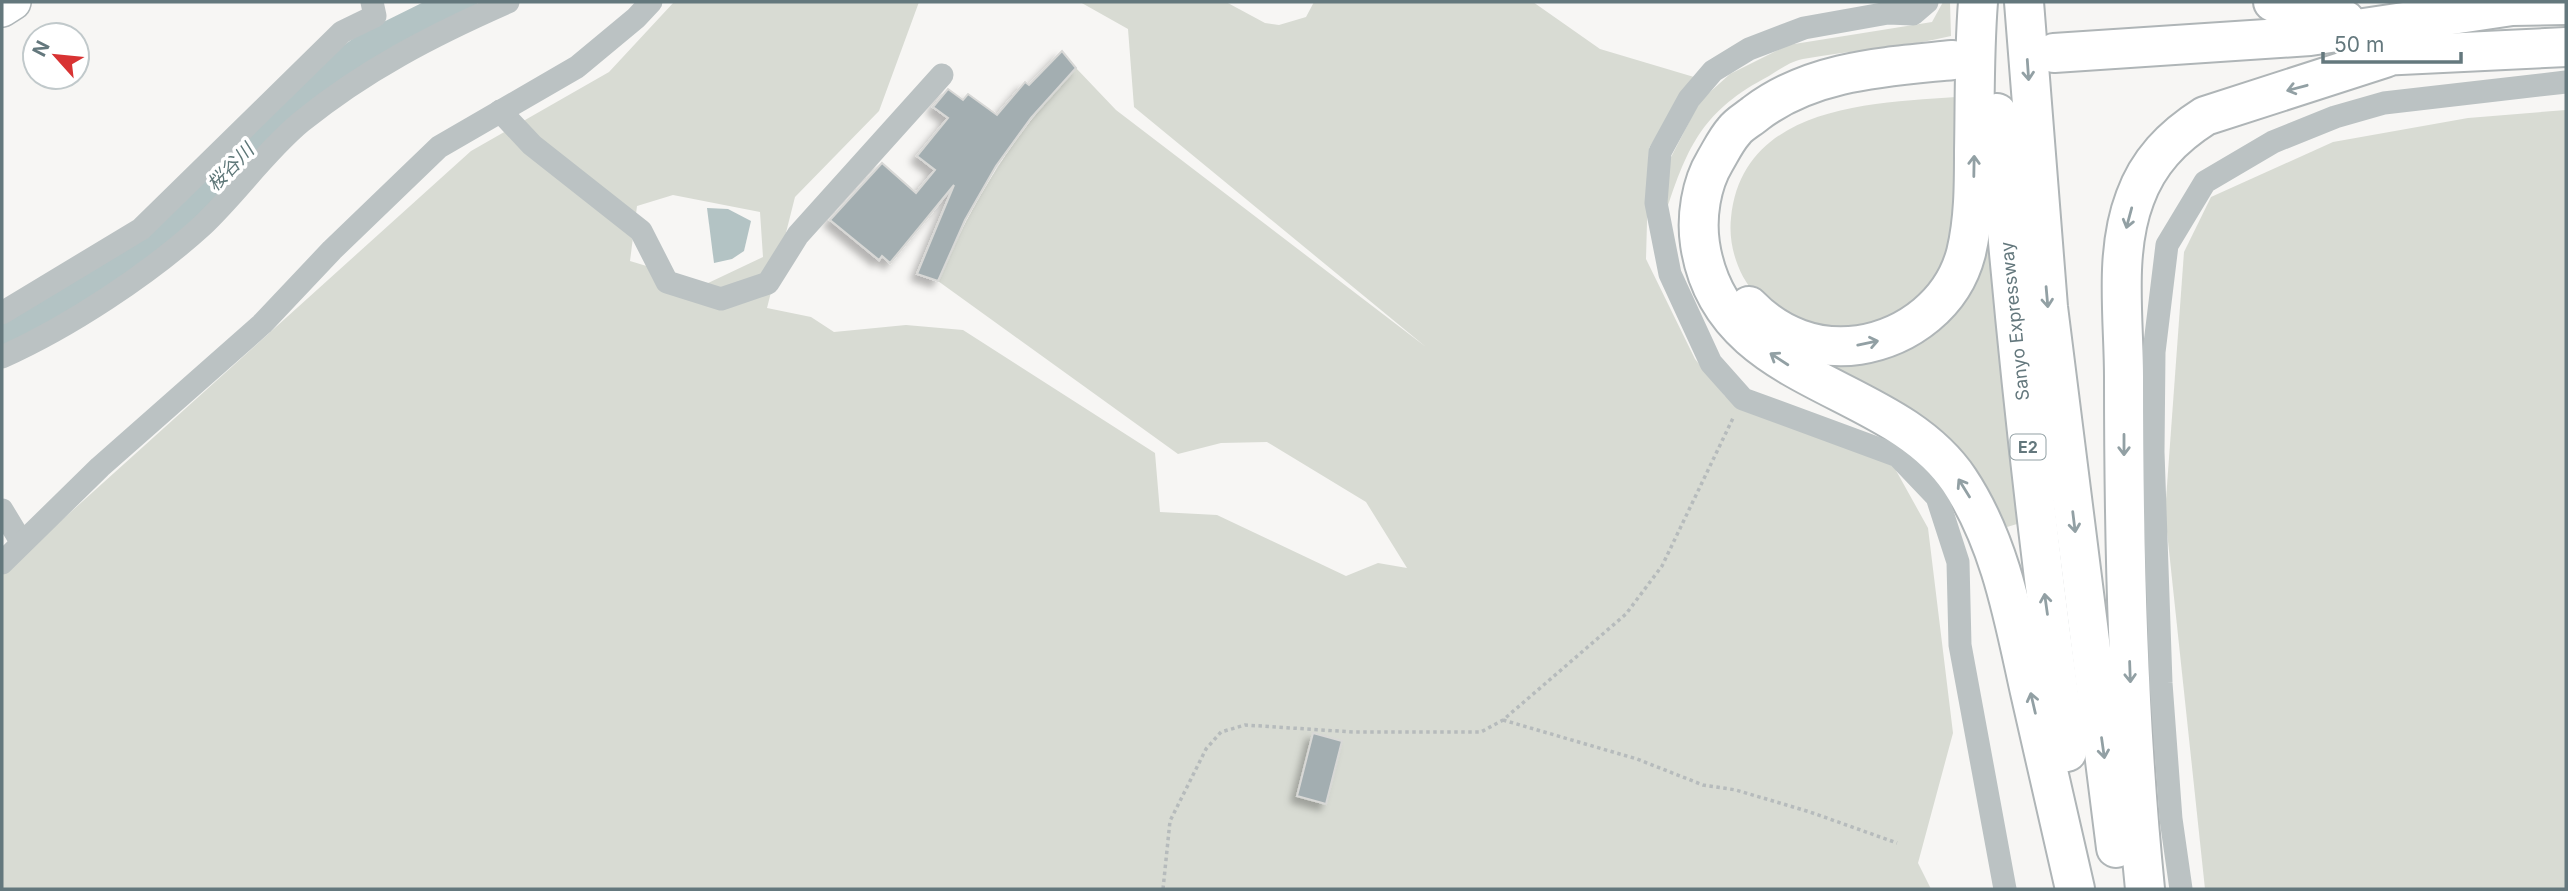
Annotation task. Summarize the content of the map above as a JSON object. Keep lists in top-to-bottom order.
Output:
{
  "streets": {
    "highway": ["Sanyo Expressway", "E2"]
  },
  "water": ["桜谷川"],
  "scale_bar": "50 m",
  "north": "top left"
}
